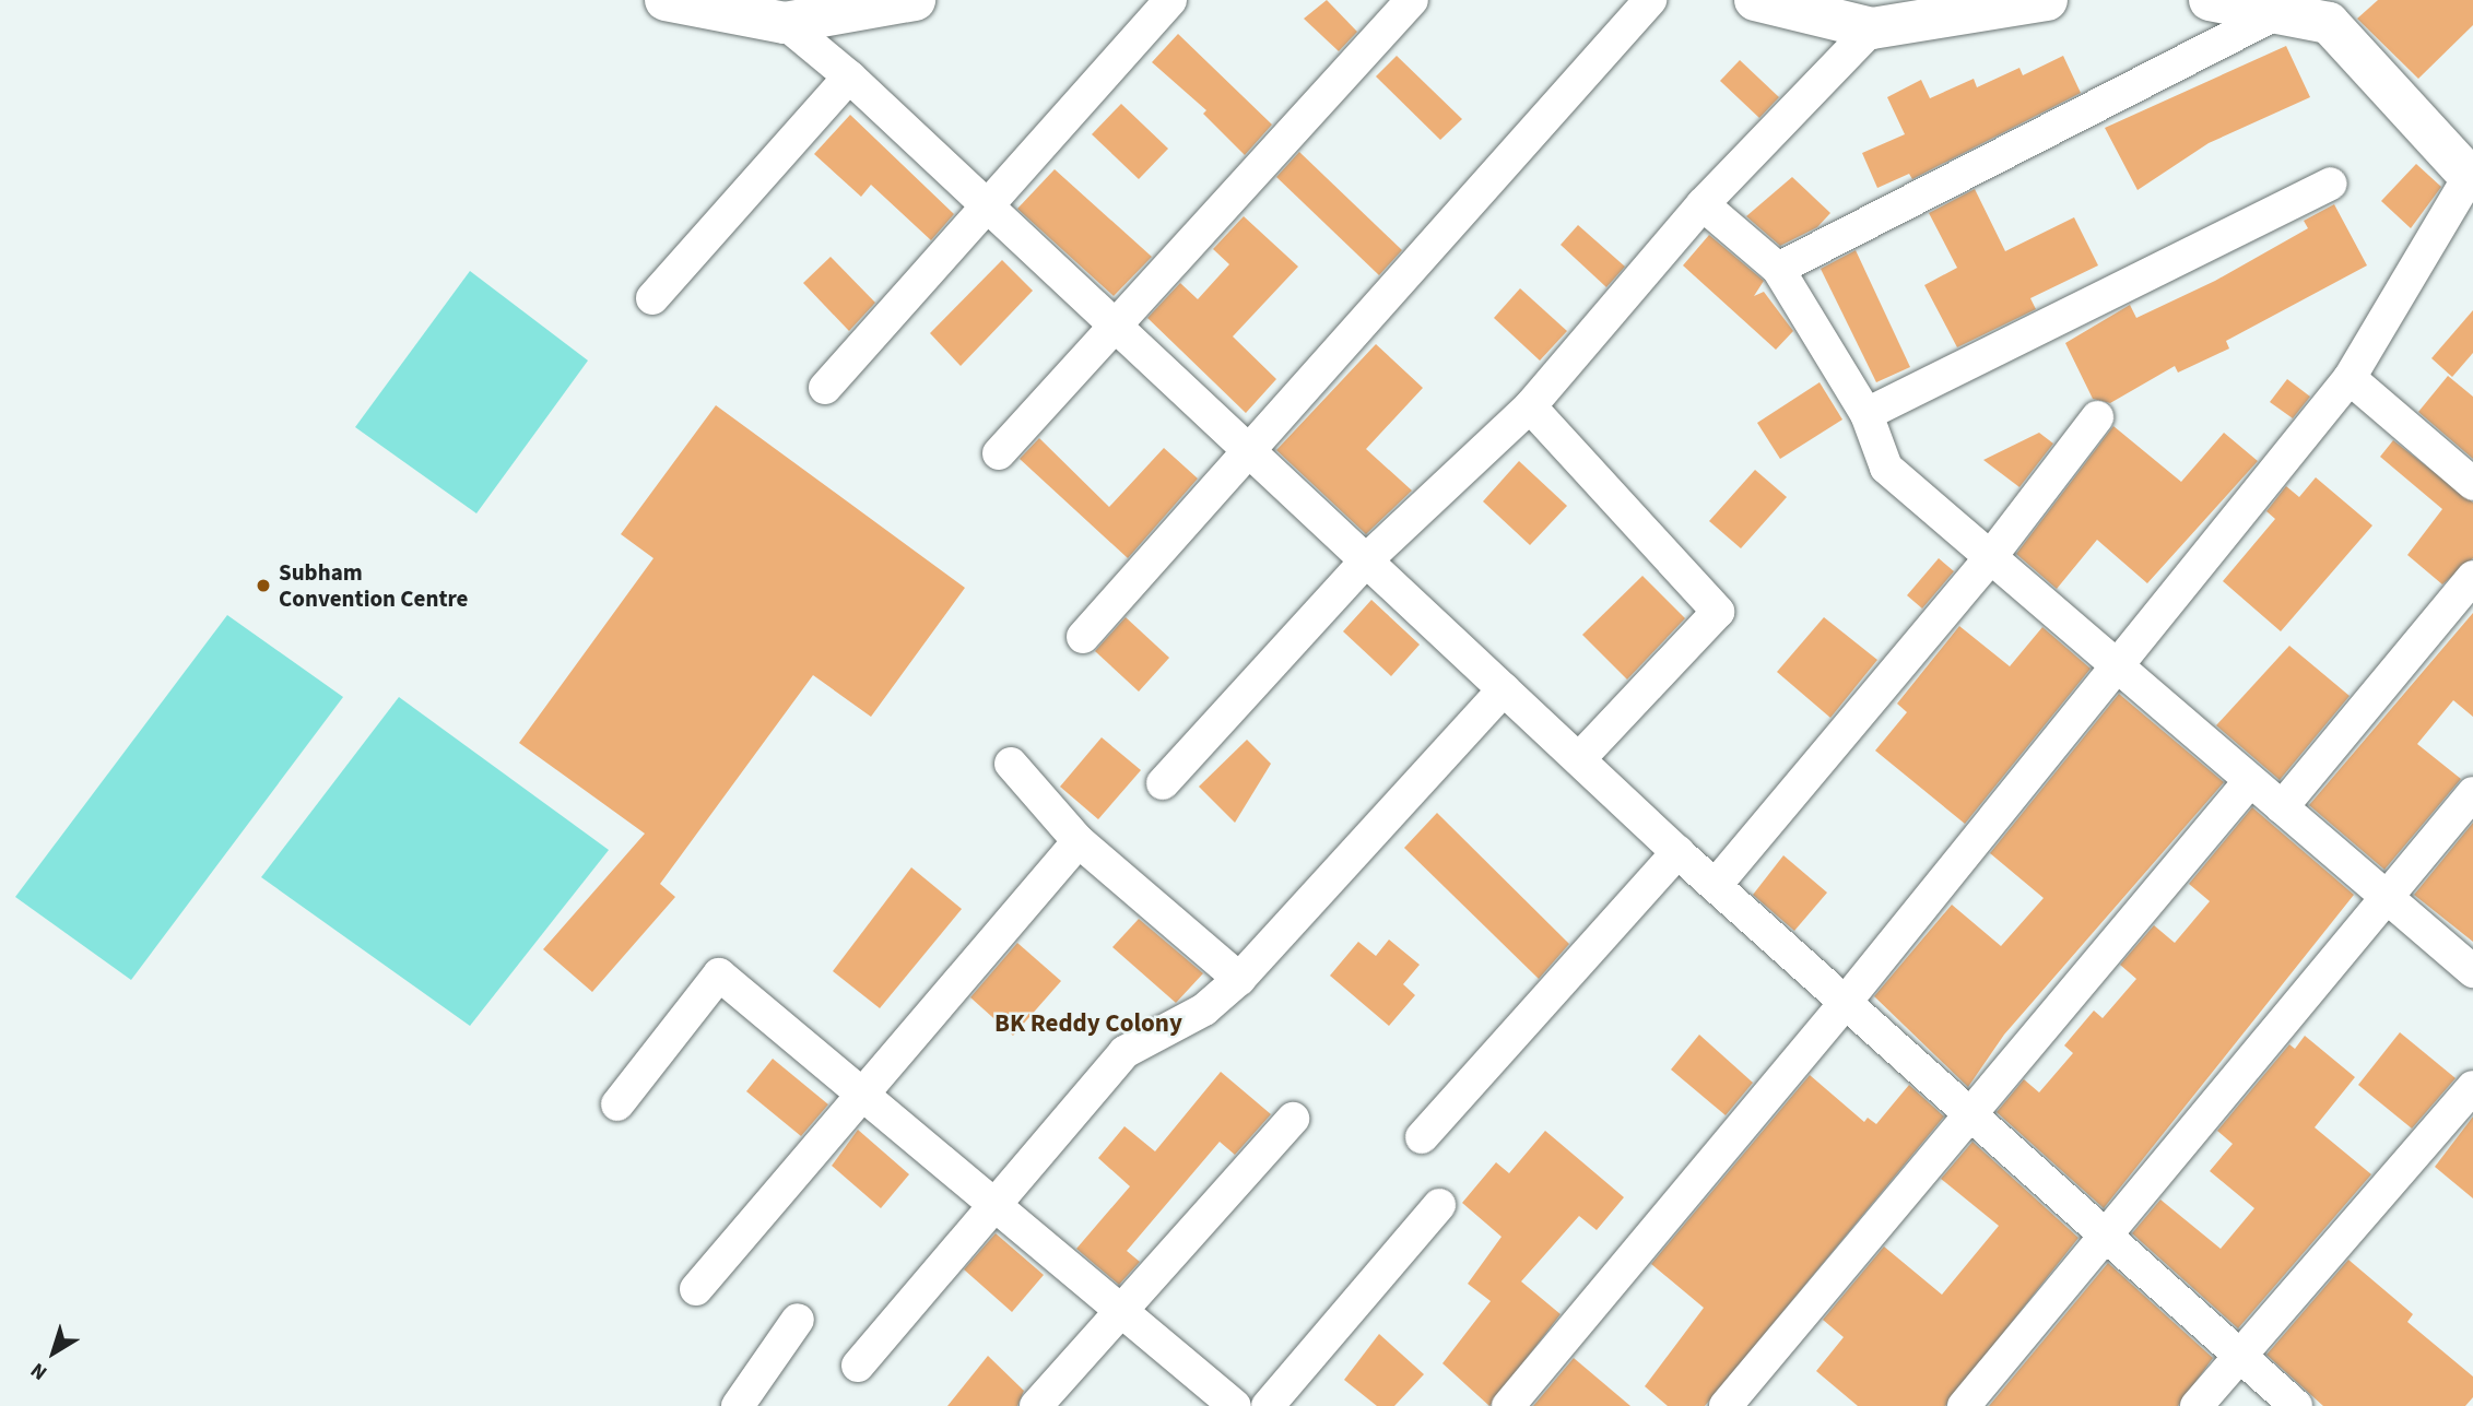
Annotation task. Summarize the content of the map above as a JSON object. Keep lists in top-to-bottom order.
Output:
{
  "districts": ["BK Reddy Colony"],
  "places": ["Subham Convention Centre"],
  "north": "bottom left"
}
